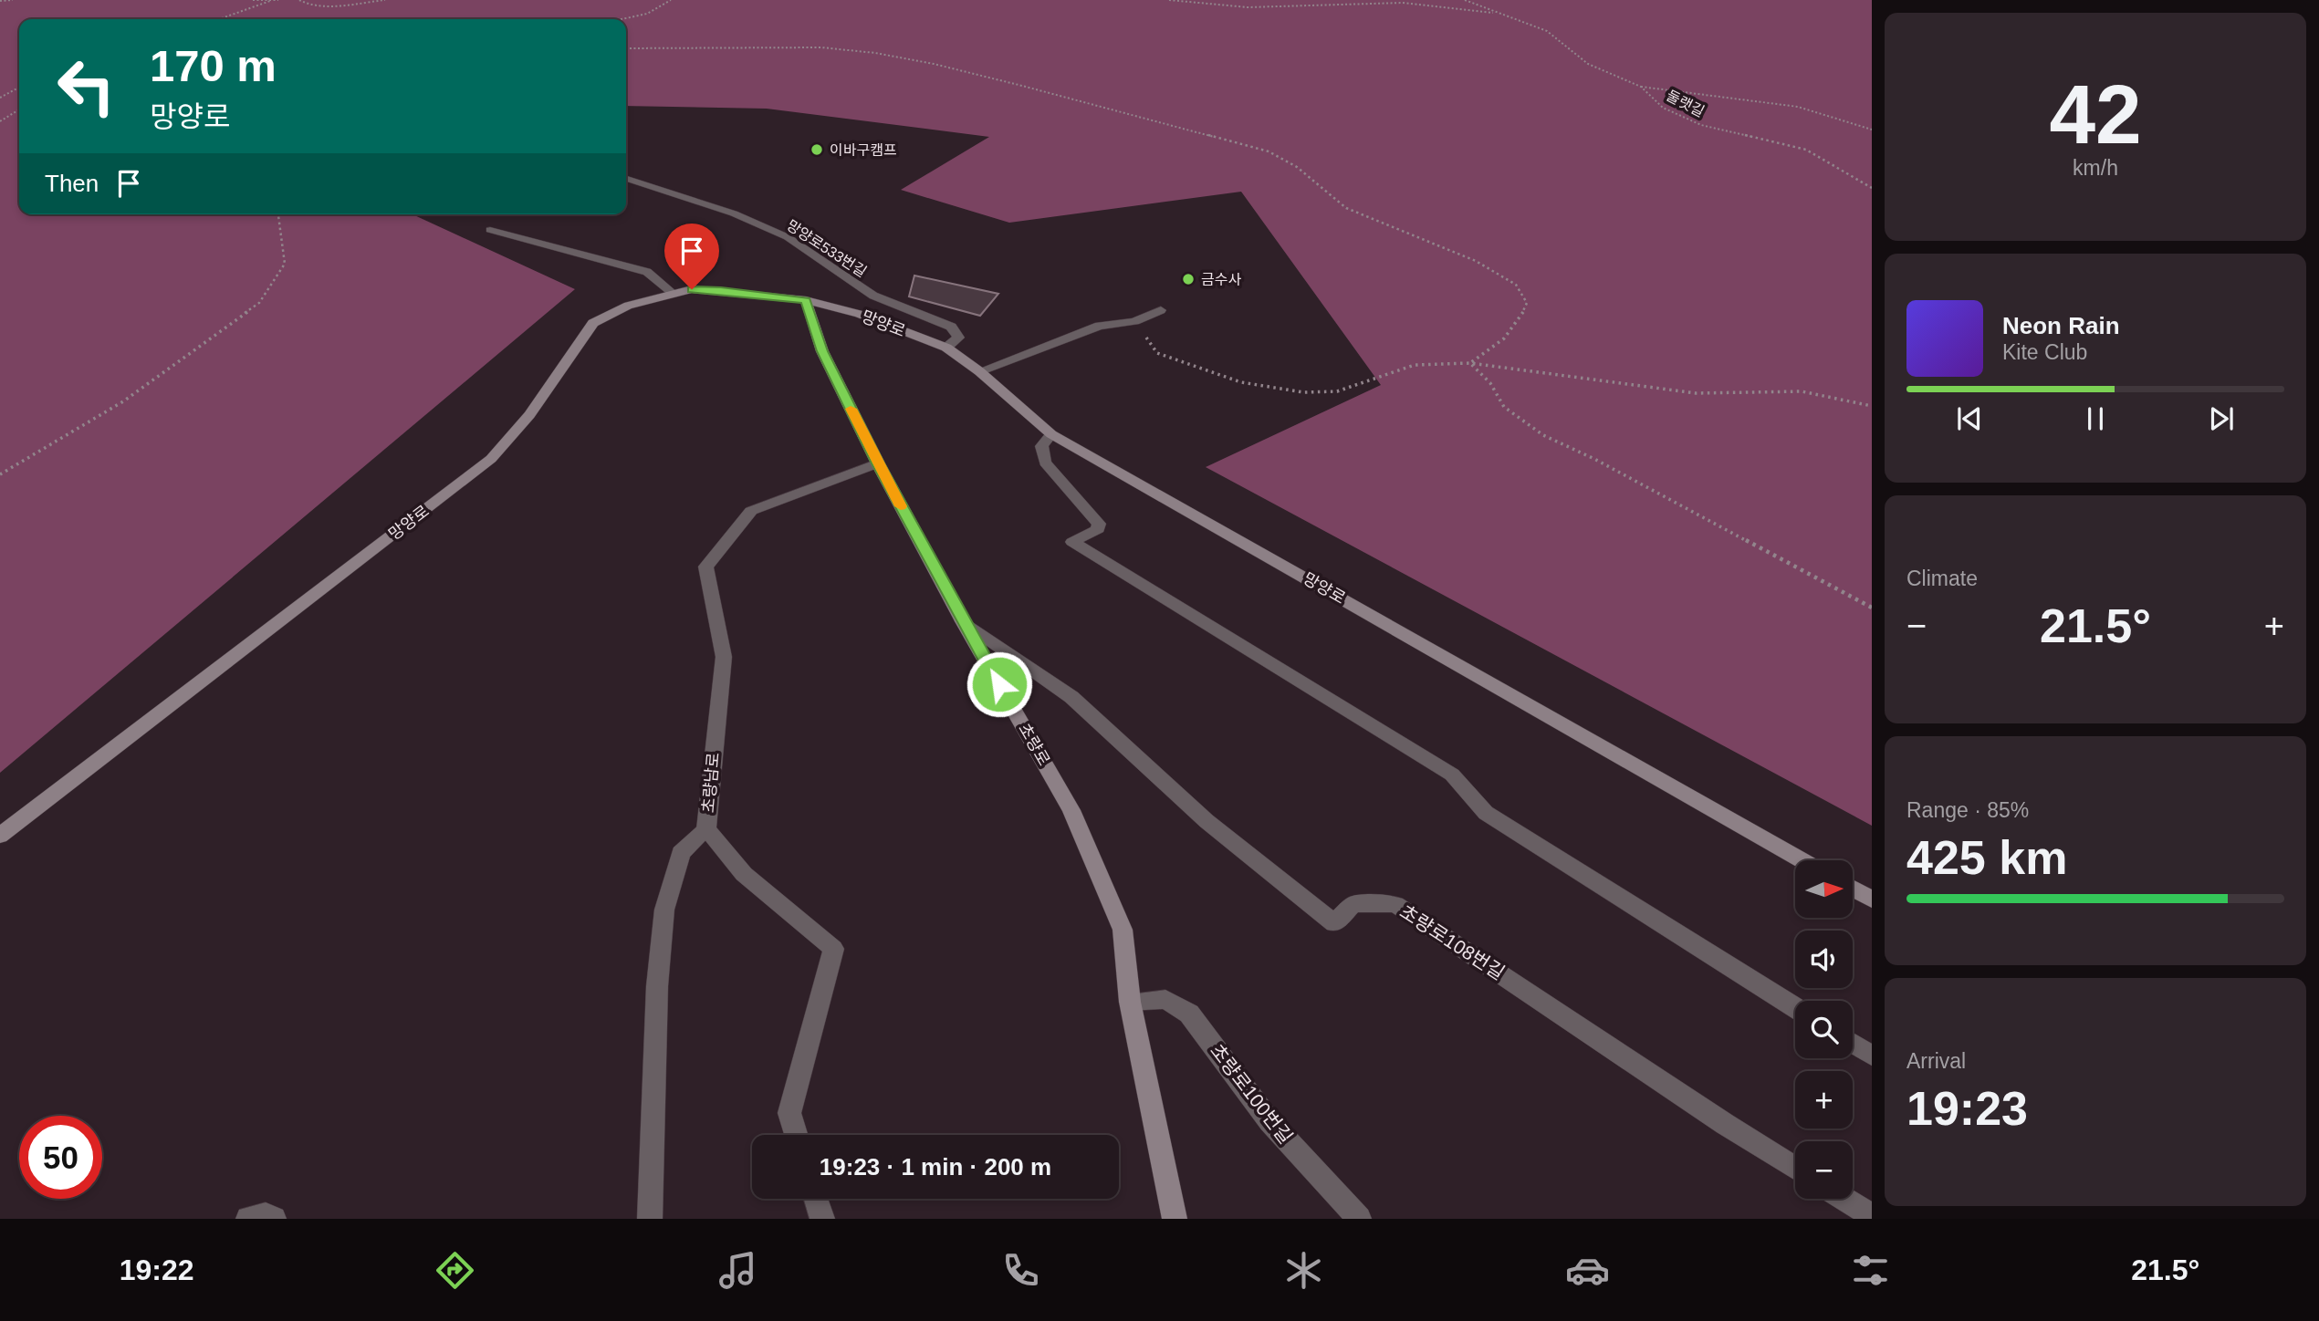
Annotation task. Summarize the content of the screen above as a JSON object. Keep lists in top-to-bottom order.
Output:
{
  "streets": {
    "main road": ["망양로", "초량로"],
    "street": [
      "망양로533번길",
      "초량남로",
      "초량로108번길",
      "초량로100번길"
    ],
    "path": ["둘랫길"]
  },
  "crossings": [
    ["망양로533번길", "망양로"],
    ["망양로", "초량로"],
    ["초량로", "초량남로"],
    ["초량로", "초량로108번길"],
    ["초량로", "초량로100번길"]
  ],
  "places": ["이바구캠프", "금수사"],
  "north": "right",
  "page": {
    "tile": [
      ["42", "km/h"],
      "Climate",
      ["Range · 85%", "425 km"],
      ["Arrival", "19:23"]
    ],
    "turn": ["170 m", "망양로"],
    "then": "Then",
    "song": ["Neon Rain", "Kite Club"],
    "heat": ["−", "21.5°", "+"],
    "map_buttons": ["+", "−"],
    "limit": "50",
    "trip": "19:23 · 1 min · 200 m",
    "tabs": ["19:22", "21.5°"]
  }
}
